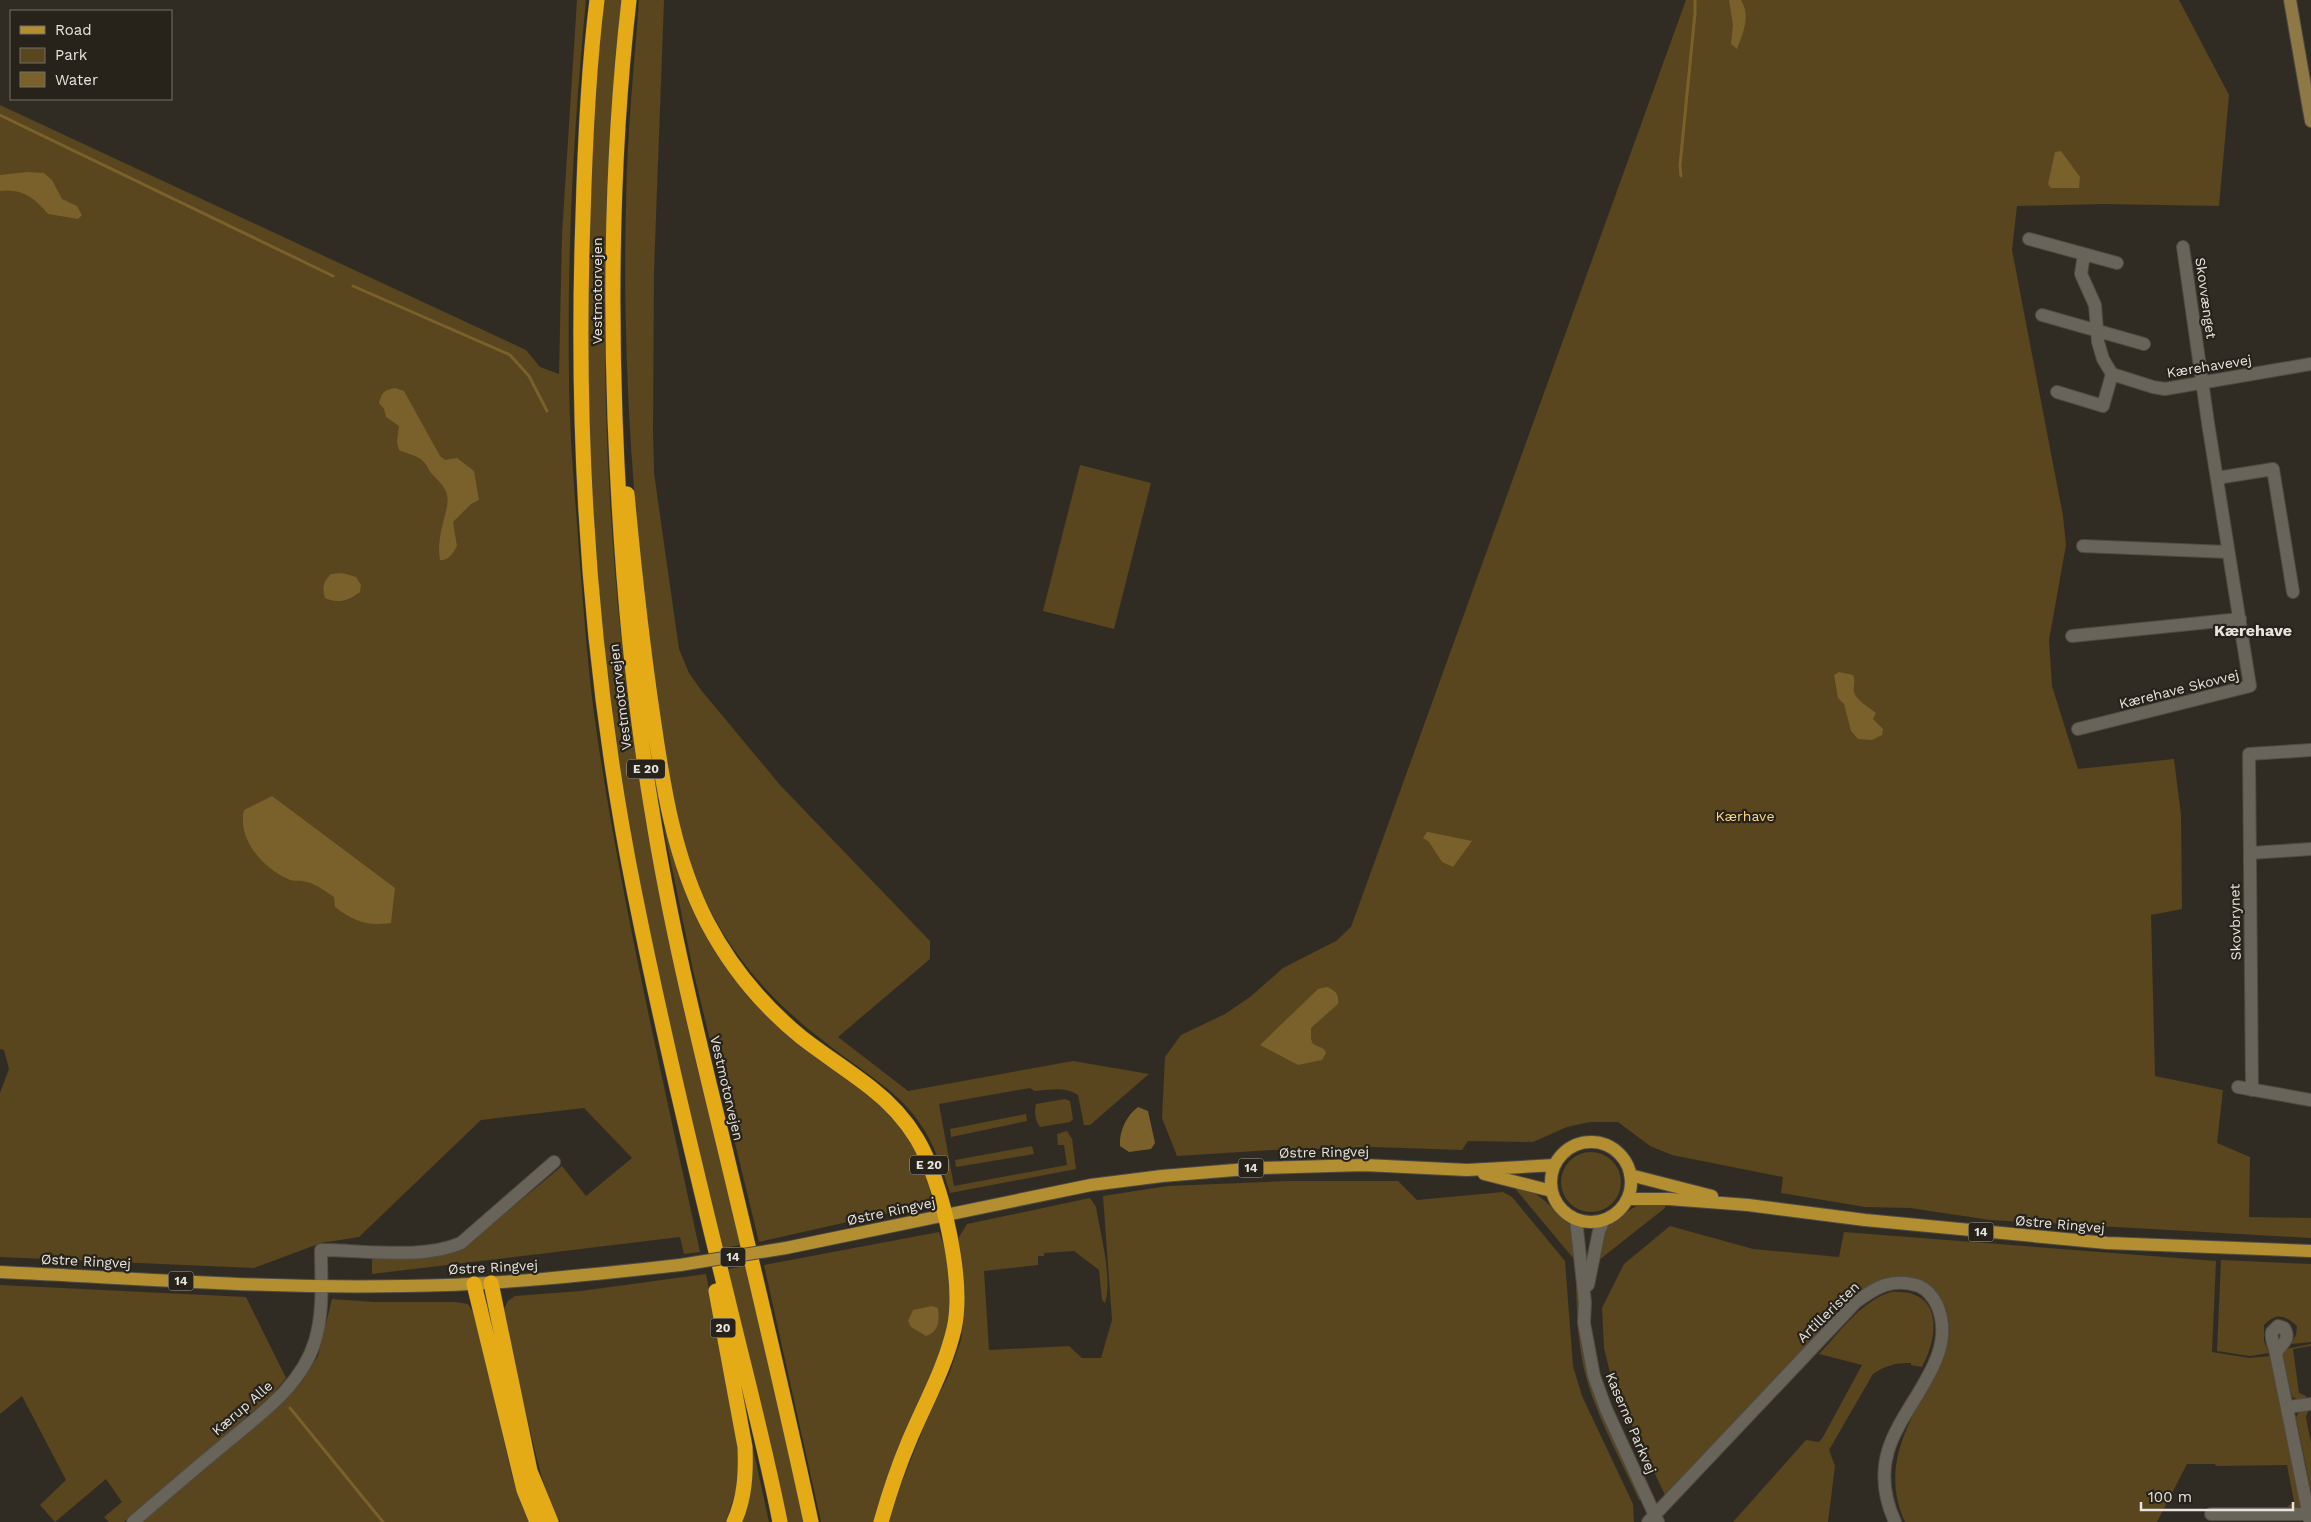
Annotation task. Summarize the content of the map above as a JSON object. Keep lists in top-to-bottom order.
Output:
{
  "streets": {
    "highway": ["Vestmotorvejen", "E 20", "20"],
    "main road": ["Østre Ringvej", "14"],
    "street": [
      "Skovvænget",
      "Kærehavevej",
      "Kærehave Skovvej",
      "Skovbrynet",
      "Artilleristen",
      "Kærup Alle",
      "Kaserne Parkvej"
    ]
  },
  "crossings": [
    ["Vestmotorvejen", "E 20"],
    ["Vestmotorvejen", "20"],
    ["Skovvænget", "Kærehavevej"],
    ["Skovvænget", "Kærehave Skovvej"],
    ["Kærehavevej", "Kærehave Skovvej"],
    ["E 20", "Østre Ringvej"],
    ["Østre Ringvej", "Kærup Alle"],
    ["Østre Ringvej", "Kaserne Parkvej"],
    ["Artilleristen", "Kaserne Parkvej"]
  ],
  "districts": ["Kærehave"],
  "parks": ["Kærhave"],
  "legend": ["Road", "Park", "Water"],
  "scale_bar": "100 m"
}
